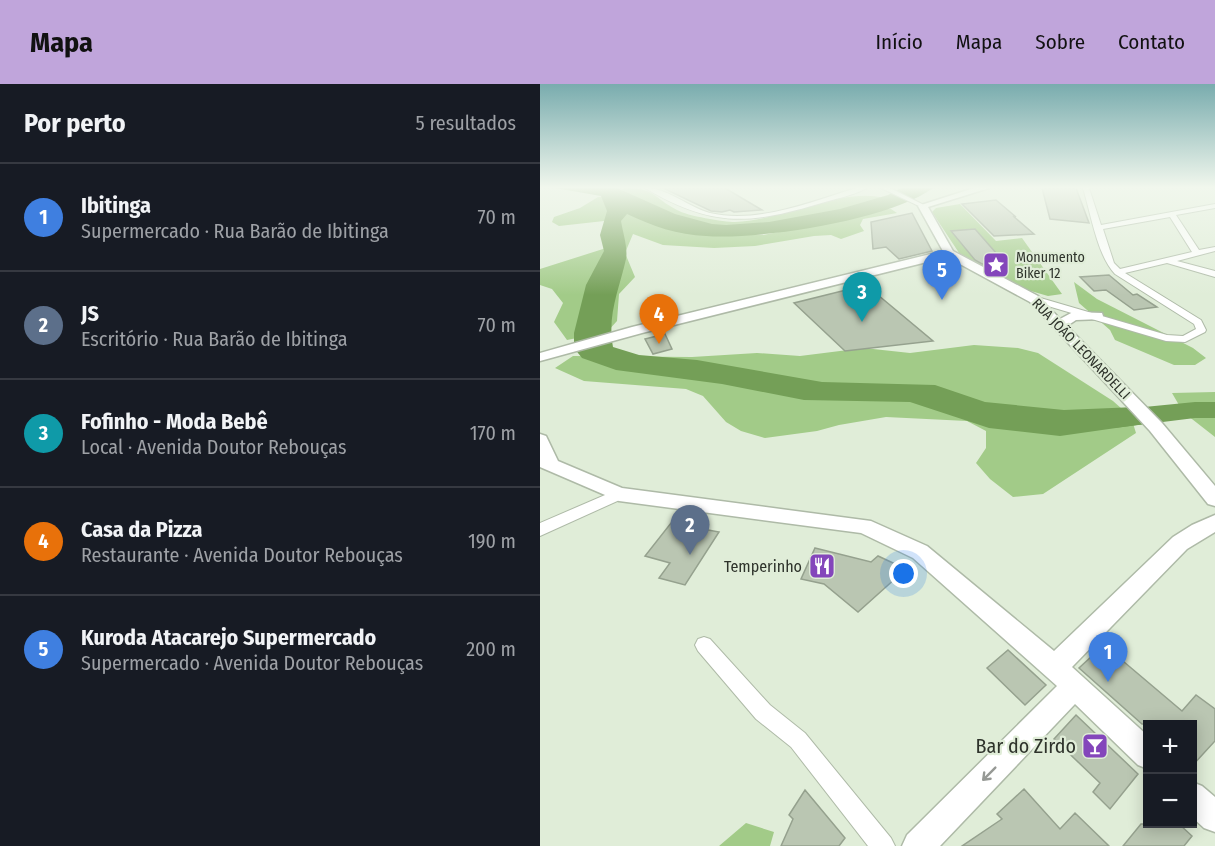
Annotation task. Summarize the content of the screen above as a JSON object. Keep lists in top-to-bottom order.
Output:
{
  "streets": {
    "street": ["RUA JOÃO LEONARDELLI"]
  },
  "places": {
    "place": ["Monumento Biker 12"],
    "restaurant": ["Temperinho"],
    "bar": ["Bar do Zirdo"]
  },
  "page": {
    "header": "Mapa",
    "nav": [
      "Início",
      "Mapa",
      "Sobre",
      "Contato"
    ],
    "heading": ["Por perto", "5 resultados"],
    "list": [
      {
        "mark": "1",
        "name": "Ibitinga",
        "note": "Supermercado · Rua Barão de Ibitinga",
        "value": "70 m"
      },
      {
        "mark": "2",
        "name": "JS",
        "note": "Escritório · Rua Barão de Ibitinga",
        "value": "70 m"
      },
      {
        "mark": "3",
        "name": "Fofinho - Moda Bebê",
        "note": "Local · Avenida Doutor Rebouças",
        "value": "170 m"
      },
      {
        "mark": "4",
        "name": "Casa da Pizza",
        "note": "Restaurante · Avenida Doutor Rebouças",
        "value": "190 m"
      },
      {
        "mark": "5",
        "name": "Kuroda Atacarejo Supermercado",
        "note": "Supermercado · Avenida Doutor Rebouças",
        "value": "200 m"
      }
    ],
    "pins": [
      "5",
      "3",
      "4",
      "2",
      "1"
    ],
    "map_buttons": ["+", "−"]
  }
}
